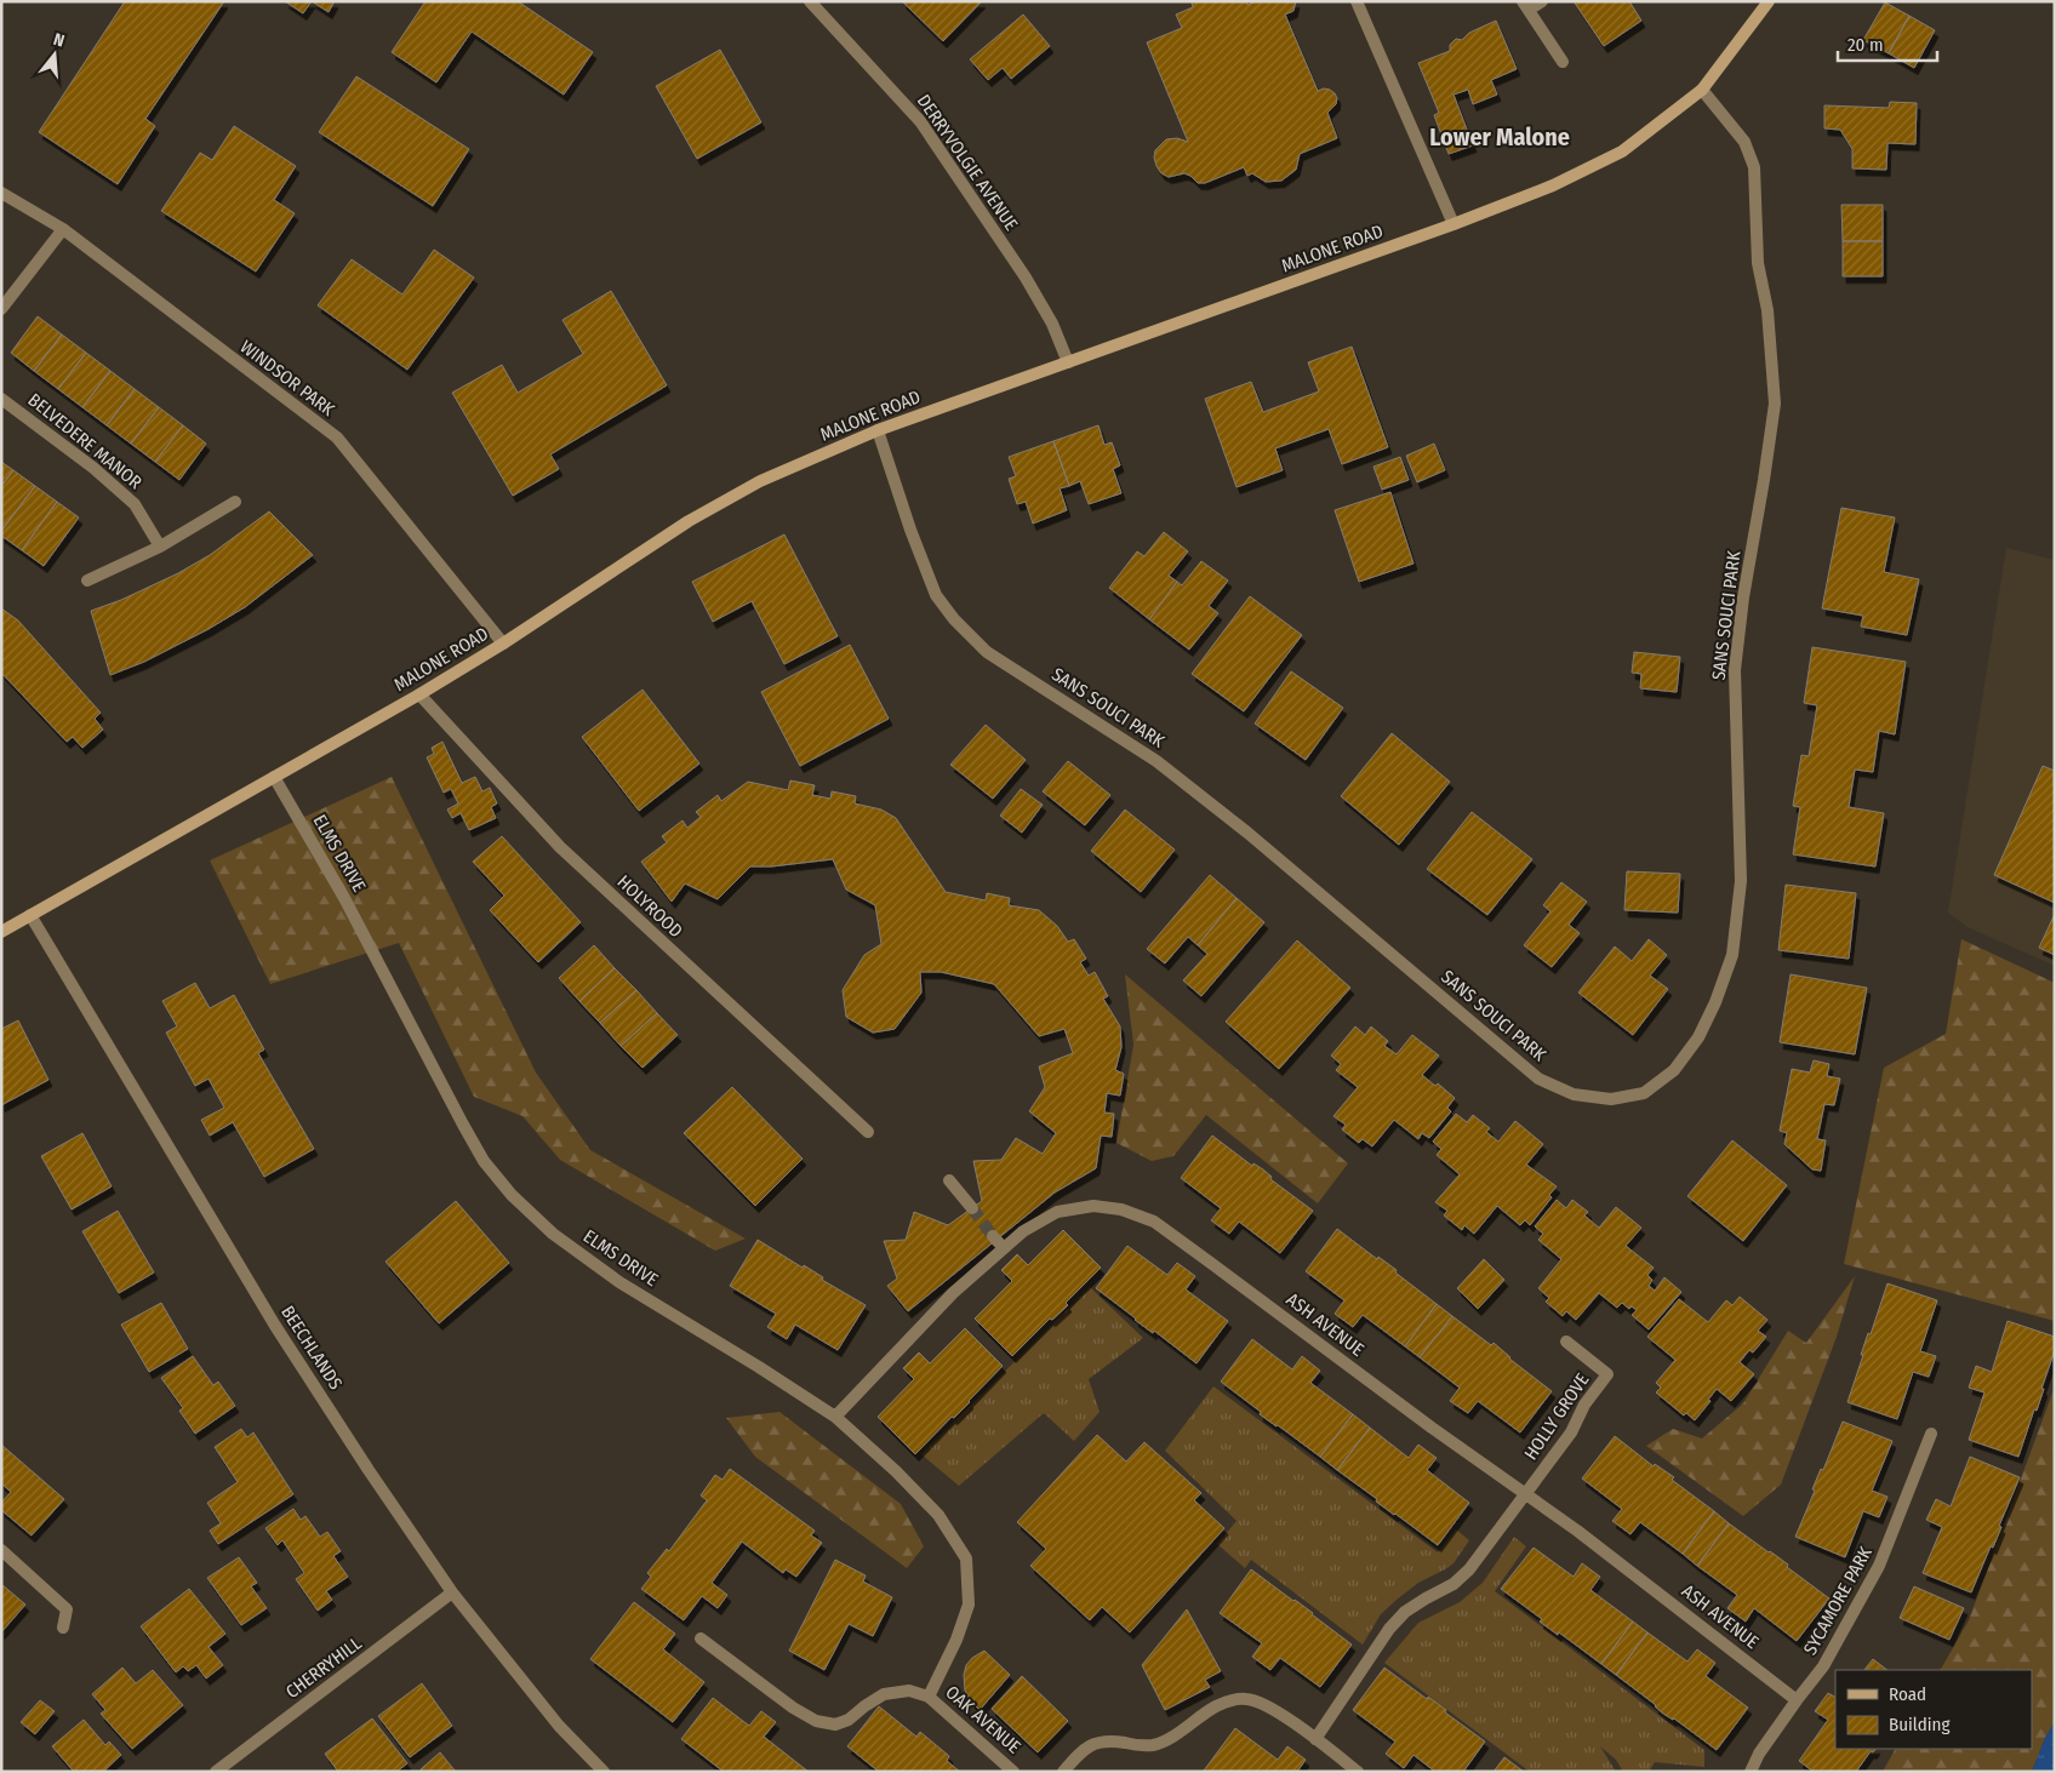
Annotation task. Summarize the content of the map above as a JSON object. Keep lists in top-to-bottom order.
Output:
{
  "streets": {
    "main road": ["MALONE ROAD"],
    "street": [
      "DERRYVOLGIE AVENUE",
      "WINDSOR PARK",
      "BELVEDERE MANOR",
      "SANS SOUCI PARK",
      "ELMS DRIVE",
      "HOLYROOD",
      "ASH AVENUE",
      "BEECHLANDS",
      "HOLLY GROVE",
      "SYCAMORE PARK",
      "CHERRYHILL",
      "OAK AVENUE"
    ]
  },
  "crossings": [
    ["DERRYVOLGIE AVENUE", "MALONE ROAD"],
    ["MALONE ROAD", "WINDSOR PARK"],
    ["MALONE ROAD", "SANS SOUCI PARK"],
    ["MALONE ROAD", "ELMS DRIVE"],
    ["MALONE ROAD", "HOLYROOD"],
    ["MALONE ROAD", "BEECHLANDS"],
    ["ELMS DRIVE", "ASH AVENUE"],
    ["ELMS DRIVE", "OAK AVENUE"],
    ["ASH AVENUE", "HOLLY GROVE"],
    ["ASH AVENUE", "SYCAMORE PARK"],
    ["BEECHLANDS", "CHERRYHILL"]
  ],
  "districts": ["Lower Malone"],
  "legend": ["Road", "Building"],
  "scale_bar": "20 m",
  "north": "top"
}
